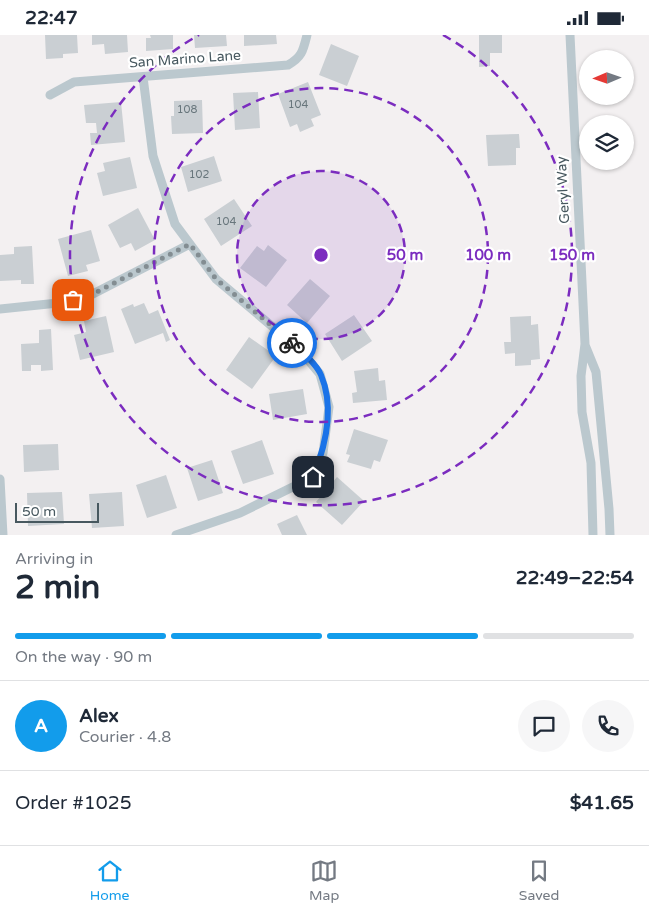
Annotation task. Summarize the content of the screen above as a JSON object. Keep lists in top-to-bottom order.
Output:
{
  "streets": {
    "street": ["San Marino Lane", "Geryl Way"]
  },
  "house_numbers": [
    "104",
    "108",
    "102",
    "104"
  ],
  "scale_bar": "50 m",
  "north": "left",
  "page": {
    "status": "22:47",
    "scale": "50 m",
    "heading": ["2 min", "Arriving in", "22:49–22:54"],
    "panel": [
      "Alex",
      "Courier · 4.8",
      "Order #1025",
      "$41.65"
    ],
    "bar": "On the way · 90 m",
    "round": "A",
    "tabs": ["Home", "Map", "Saved"]
  },
  "rings": ["50 m", "100 m", "150 m"]
}
